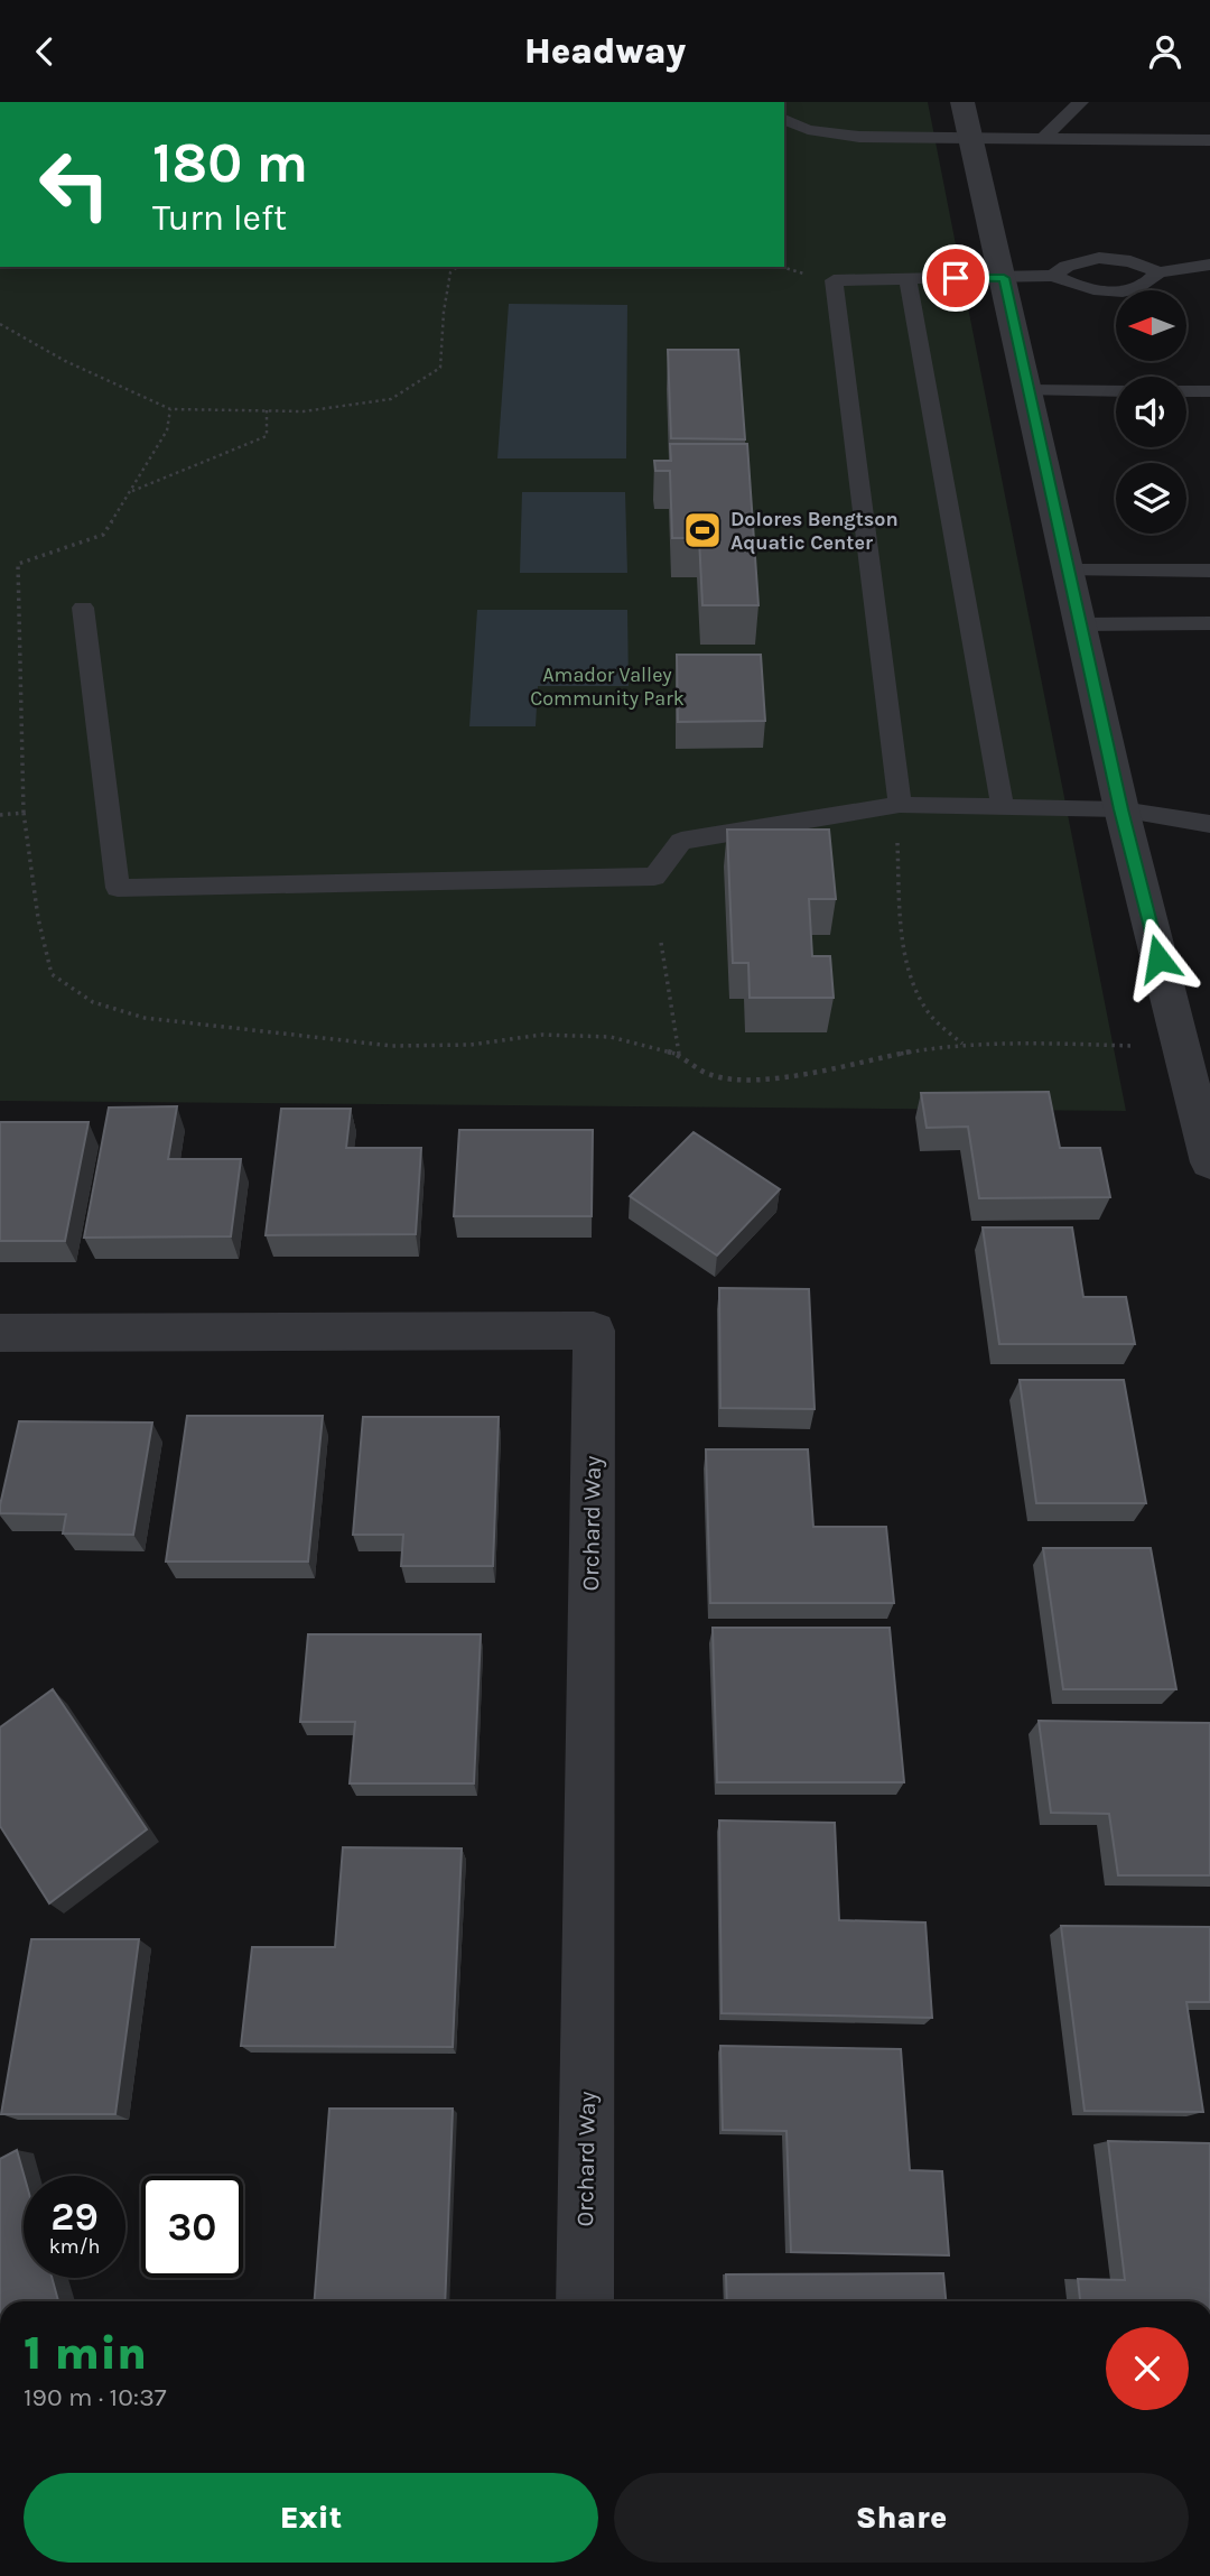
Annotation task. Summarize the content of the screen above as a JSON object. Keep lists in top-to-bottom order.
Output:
{
  "streets": {
    "street": ["Orchard Way"]
  },
  "parks": ["Amador Valley Community Park"],
  "places": {
    "sports": ["Dolores Bengtson Aquatic Center"]
  },
  "north": "left",
  "page": {
    "header": "Headway",
    "turn": ["180 m", "Turn left"],
    "speed": "29 km/h",
    "limit": "30",
    "heading": ["1 min", "190 m · 10:37"],
    "buttons": ["Exit", "Share"]
  }
}
